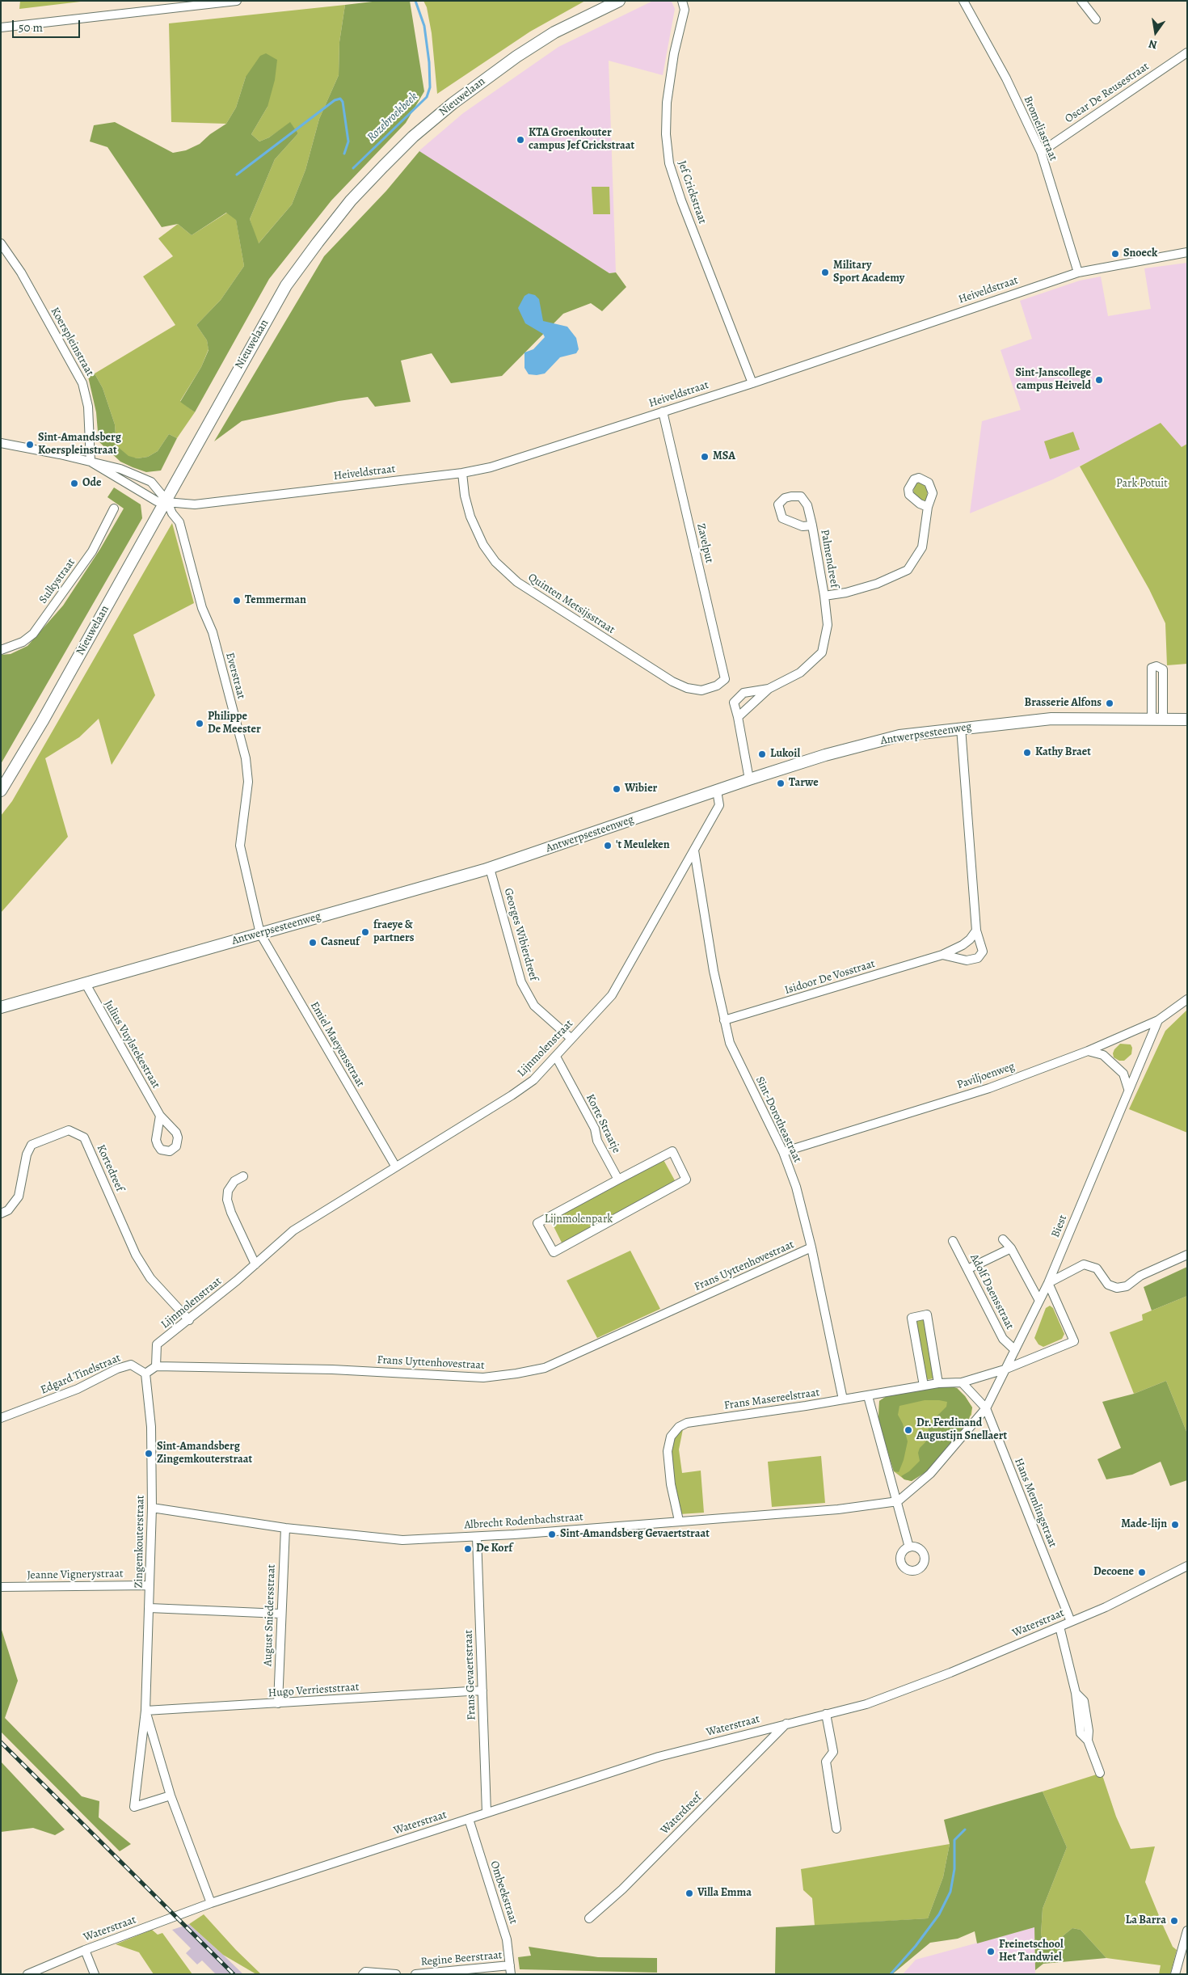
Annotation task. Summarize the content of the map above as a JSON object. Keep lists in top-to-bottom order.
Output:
{
  "streets": {
    "main road": ["Nieuwelaan", "Antwerpsesteenweg"],
    "street": [
      "Oscar De Reusestraat",
      "Bromeliastraat",
      "Jef Crickstraat",
      "Heiveldstraat",
      "Koerspleinstraat",
      "Zavelput",
      "Palmendreef",
      "Sulkystraat",
      "Quinten Metsijsstraat",
      "Everstraat",
      "Georges Wibierdreef",
      "Isidoor De Vosstraat",
      "Julius Vuylstekestraat",
      "Emiel Maeyensstraat",
      "Lijnmolenstraat",
      "Paviljoenweg",
      "Sint-Dorotheastraat",
      "Korte Straatje",
      "Kortedreef",
      "Biest",
      "Frans Uyttenhovestraat",
      "Adolf Daensstraat",
      "Edgard Tinelstraat",
      "Frans Masereelstraat",
      "Hans Memlingstraat",
      "Albrecht Rodenbachstraat",
      "Zingemkouterstraat",
      "Jeanne Vignerystraat",
      "August Sniedersstraat",
      "Waterstraat",
      "Frans Gevaertstraat",
      "Hugo Verrieststraat",
      "Waterdreef",
      "Ombeekstraat",
      "Regine Beerstraat"
    ]
  },
  "crossings": [
    ["Oscar De Reusestraat", "Bromeliastraat"],
    ["Nieuwelaan", "Heiveldstraat"],
    ["Nieuwelaan", "Everstraat"],
    ["Bromeliastraat", "Heiveldstraat"],
    ["Jef Crickstraat", "Heiveldstraat"],
    ["Heiveldstraat", "Koerspleinstraat"],
    ["Heiveldstraat", "Zavelput"],
    ["Heiveldstraat", "Quinten Metsijsstraat"],
    ["Heiveldstraat", "Everstraat"],
    ["Zavelput", "Quinten Metsijsstraat"],
    ["Everstraat", "Antwerpsesteenweg"],
    ["Everstraat", "Emiel Maeyensstraat"],
    ["Antwerpsesteenweg", "Georges Wibierdreef"],
    ["Antwerpsesteenweg", "Isidoor De Vosstraat"],
    ["Antwerpsesteenweg", "Julius Vuylstekestraat"],
    ["Antwerpsesteenweg", "Emiel Maeyensstraat"],
    ["Antwerpsesteenweg", "Lijnmolenstraat"],
    ["Georges Wibierdreef", "Lijnmolenstraat"],
    ["Isidoor De Vosstraat", "Sint-Dorotheastraat"],
    ["Emiel Maeyensstraat", "Lijnmolenstraat"],
    ["Lijnmolenstraat", "Sint-Dorotheastraat"],
    ["Lijnmolenstraat", "Korte Straatje"],
    ["Lijnmolenstraat", "Kortedreef"],
    ["Lijnmolenstraat", "Frans Uyttenhovestraat"],
    ["Paviljoenweg", "Sint-Dorotheastraat"],
    ["Paviljoenweg", "Biest"],
    ["Sint-Dorotheastraat", "Frans Uyttenhovestraat"],
    ["Sint-Dorotheastraat", "Frans Masereelstraat"],
    ["Biest", "Adolf Daensstraat"],
    ["Biest", "Frans Masereelstraat"],
    ["Edgard Tinelstraat", "Zingemkouterstraat"],
    ["Frans Masereelstraat", "Albrecht Rodenbachstraat"],
    ["Hans Memlingstraat", "Waterstraat"],
    ["Albrecht Rodenbachstraat", "Zingemkouterstraat"],
    ["Albrecht Rodenbachstraat", "August Sniedersstraat"],
    ["Albrecht Rodenbachstraat", "Frans Gevaertstraat"],
    ["Zingemkouterstraat", "Jeanne Vignerystraat"],
    ["Zingemkouterstraat", "Waterstraat"],
    ["Zingemkouterstraat", "Hugo Verrieststraat"],
    ["August Sniedersstraat", "Hugo Verrieststraat"],
    ["Waterstraat", "Frans Gevaertstraat"],
    ["Waterstraat", "Waterdreef"],
    ["Waterstraat", "Ombeekstraat"],
    ["Frans Gevaertstraat", "Hugo Verrieststraat"],
    ["Ombeekstraat", "Regine Beerstraat"]
  ],
  "water": ["Rozebroekbeek"],
  "parks": ["Park Potuit", "Lijnmolenpark"],
  "places": [
    "KTA Groenkouter campus Jef Crickstraat",
    "Snoeck",
    "Military Sport Academy",
    "Sint-Janscollege campus Heiveld",
    "Sint-Amandsberg Koerspleinstraat",
    "MSA",
    "Ode",
    "Temmerman",
    "Brasserie Alfons",
    "Philippe De Meester",
    "Kathy Braet",
    "Lukoil",
    "Tarwe",
    "Wibier",
    "'t Meuleken",
    "fraeye & partners",
    "Casneuf",
    "Dr. Ferdinand Augustijn Snellaert",
    "Sint-Amandsberg Zingemkouterstraat",
    "Made-lijn",
    "Sint-Amandsberg Gevaertstraat",
    "De Korf",
    "Decoene",
    "Villa Emma",
    "La Barra",
    "Freinetschool Het Tandwiel"
  ],
  "scale_bar": "50 m",
  "north": "bottom"
}
